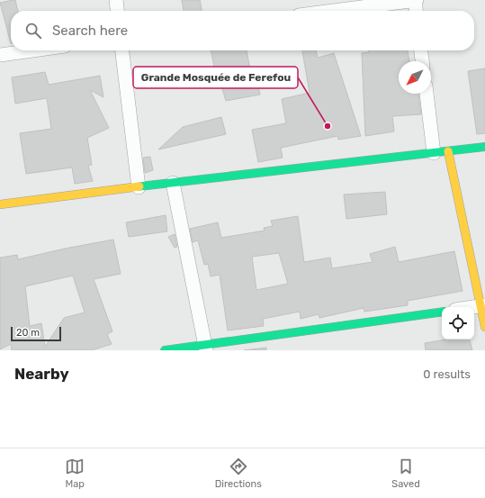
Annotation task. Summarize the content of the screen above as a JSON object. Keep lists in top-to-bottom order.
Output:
{
  "places": ["Grande Mosquée de Ferefou"],
  "scale_bar": "20 m",
  "north": "bottom left",
  "page": {
    "search": "Search here",
    "scale": "20 m",
    "heading": ["Nearby", "0 results"],
    "nav": ["Map", "Directions", "Saved"]
  }
}
